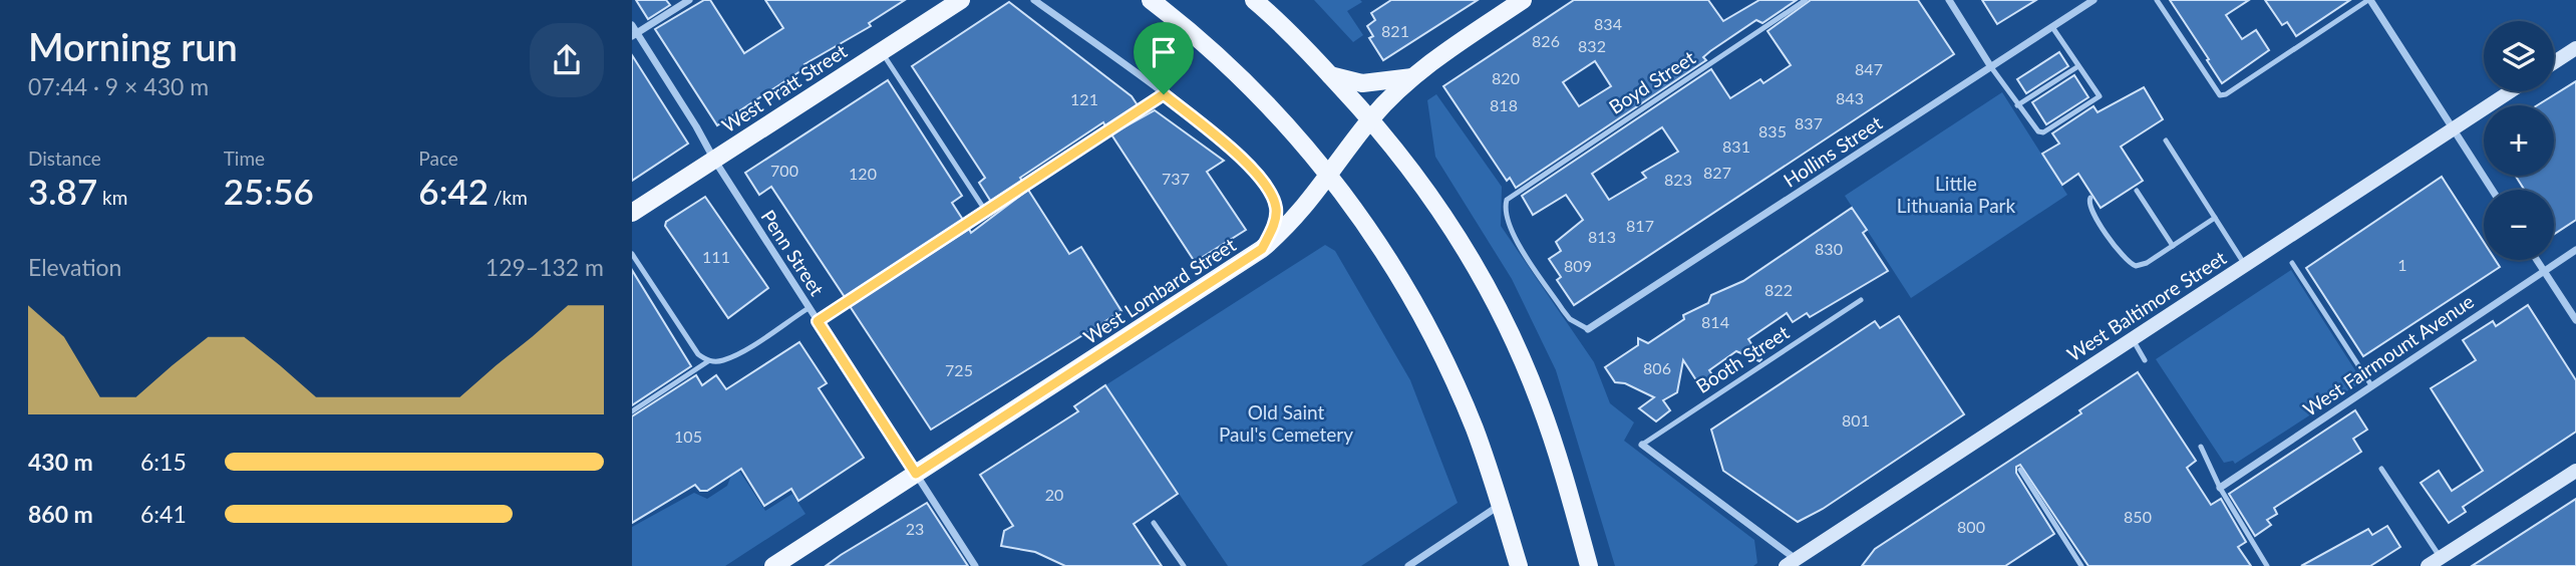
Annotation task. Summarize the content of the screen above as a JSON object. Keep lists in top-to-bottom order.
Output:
{
  "streets": {
    "main road": ["West Pratt Street", "West Lombard Street", "West Baltimore Street"],
    "street": ["Hollins Street", "Penn Street", "West Fairmount Avenue"],
    "lane": ["Boyd Street", "Booth Street"]
  },
  "crossings": [
    ["Boyd Street", "Hollins Street"],
    ["West Pratt Street", "Penn Street"],
    ["Penn Street", "West Lombard Street"]
  ],
  "parks": ["Little Lithuania Park", "Old Saint Paul's Cemetery"],
  "house_numbers": [
    "834",
    "821",
    "826",
    "832",
    "847",
    "820",
    "843",
    "121",
    "818",
    "837",
    "835",
    "831",
    "700",
    "827",
    "120",
    "737",
    "823",
    "817",
    "813",
    "830",
    "111",
    "1",
    "809",
    "822",
    "814",
    "806",
    "725",
    "801",
    "105",
    "20",
    "850",
    "800",
    "23"
  ],
  "page": {
    "heading": ["Morning run", "07:44 · 9 × 430 m"],
    "map_buttons": ["+", "−"],
    "stats": [
      ["Distance", "3.87 km"],
      ["Time", "25:56"],
      ["Pace", "6:42 /km"]
    ],
    "chart": ["Elevation", "129–132 m"],
    "list": [
      {
        "name": "430 m",
        "note": "6:15"
      },
      {
        "name": "860 m",
        "note": "6:41"
      }
    ]
  }
}
